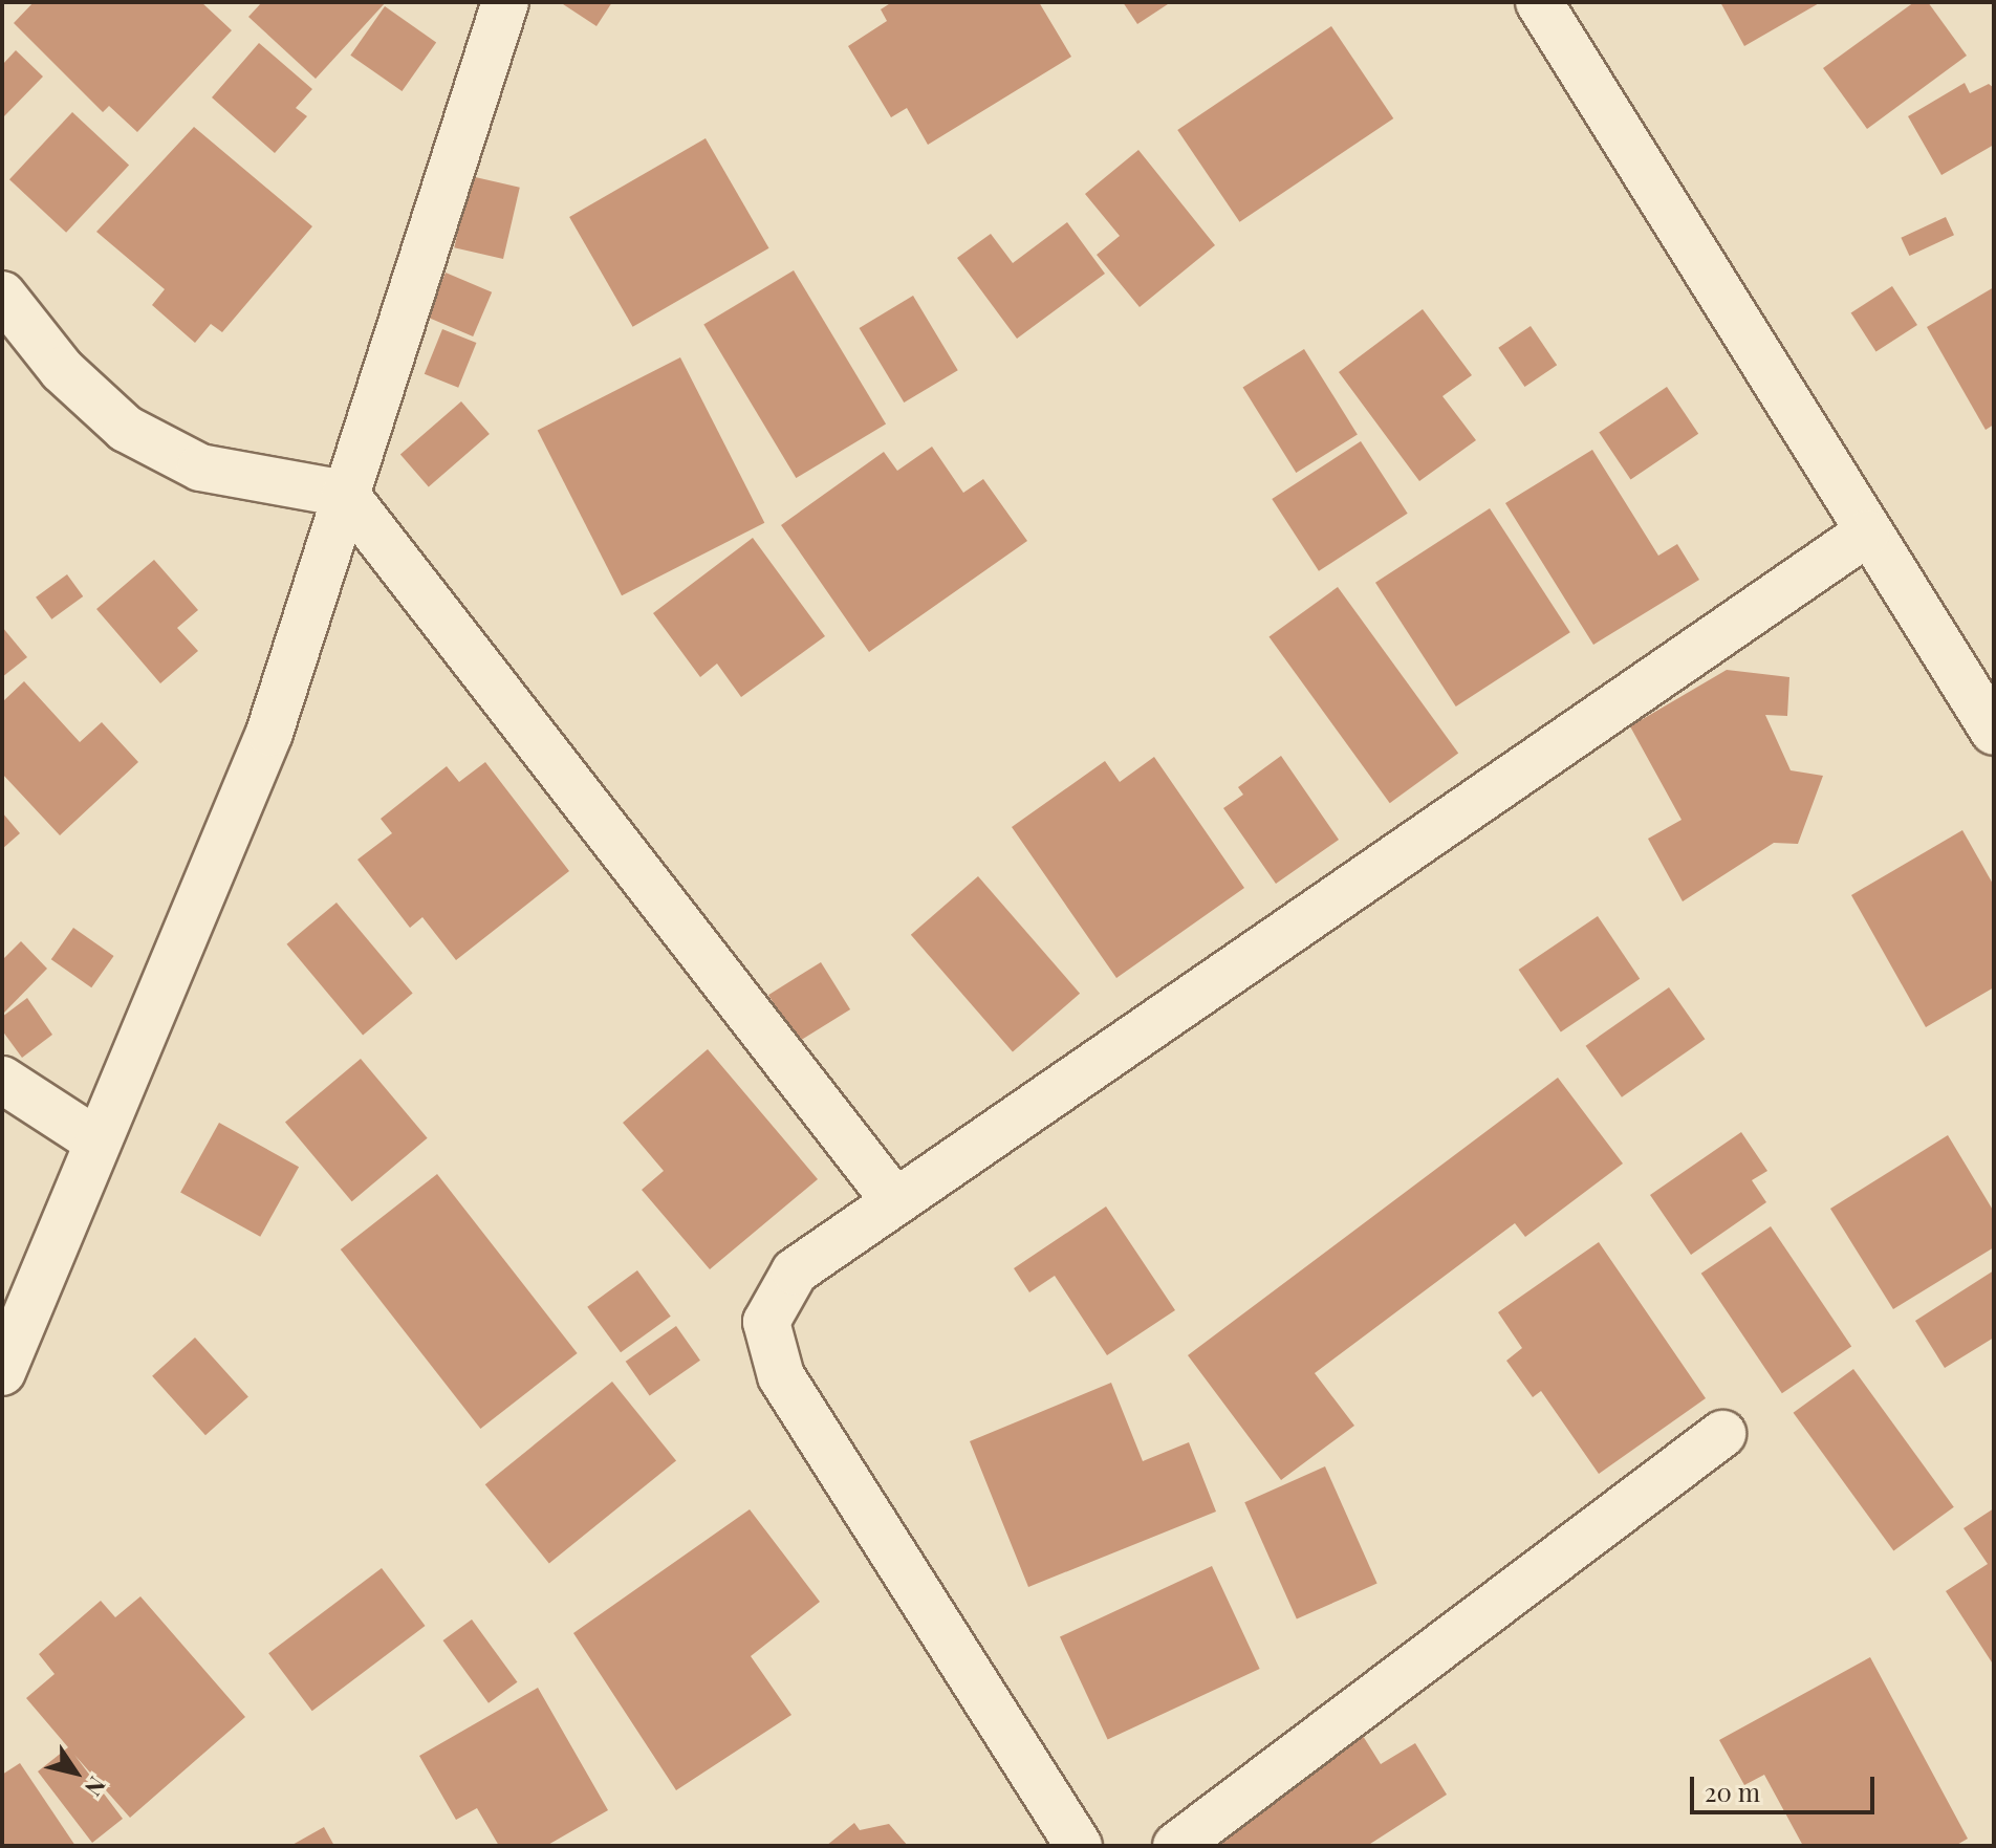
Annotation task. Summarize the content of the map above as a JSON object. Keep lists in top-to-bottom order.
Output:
{
  "scale_bar": "20 m",
  "north": "bottom right"
}
